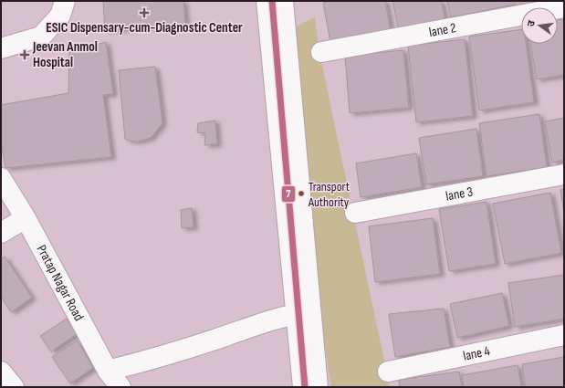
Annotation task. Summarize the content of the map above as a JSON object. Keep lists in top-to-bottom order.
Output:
{
  "streets": {
    "street": [
      "lane 2",
      "lane 3",
      "Pratap Nagar Road",
      "lane 4"
    ]
  },
  "places": {
    "health": ["ESIC Dispensary-cum-Diagnostic Center", "Jeevan Anmol Hospital"],
    "other": ["Transport Authority"]
  },
  "lines": ["transit line 7"],
  "north": "left"
}
